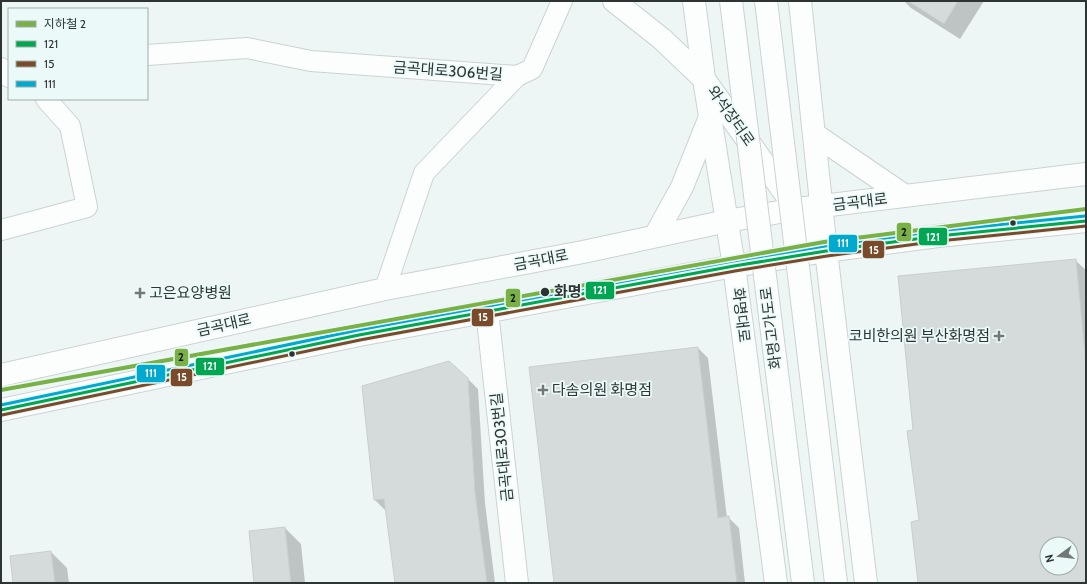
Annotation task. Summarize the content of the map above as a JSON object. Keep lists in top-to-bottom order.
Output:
{
  "streets": {
    "main road": [
      "와석장터로",
      "금곡대로",
      "화명대로",
      "화명고가도로",
      "금곡대로303번길"
    ],
    "street": ["금곡대로306번길"]
  },
  "crossings": [
    ["금곡대로306번길", "금곡대로"],
    ["와석장터로", "금곡대로"],
    ["와석장터로", "화명대로"],
    ["금곡대로", "화명대로"]
  ],
  "places": {
    "other": ["화명"],
    "health": ["고은요양병원", "코비한의원 부산화명점", "다솜의원 화명점"]
  },
  "lines": [
    "metro line 2",
    "transit line 111",
    "transit line 121",
    "transit line 15"
  ],
  "legend": [
    "지하철 2",
    "121",
    "15",
    "111"
  ],
  "north": "left"
}
